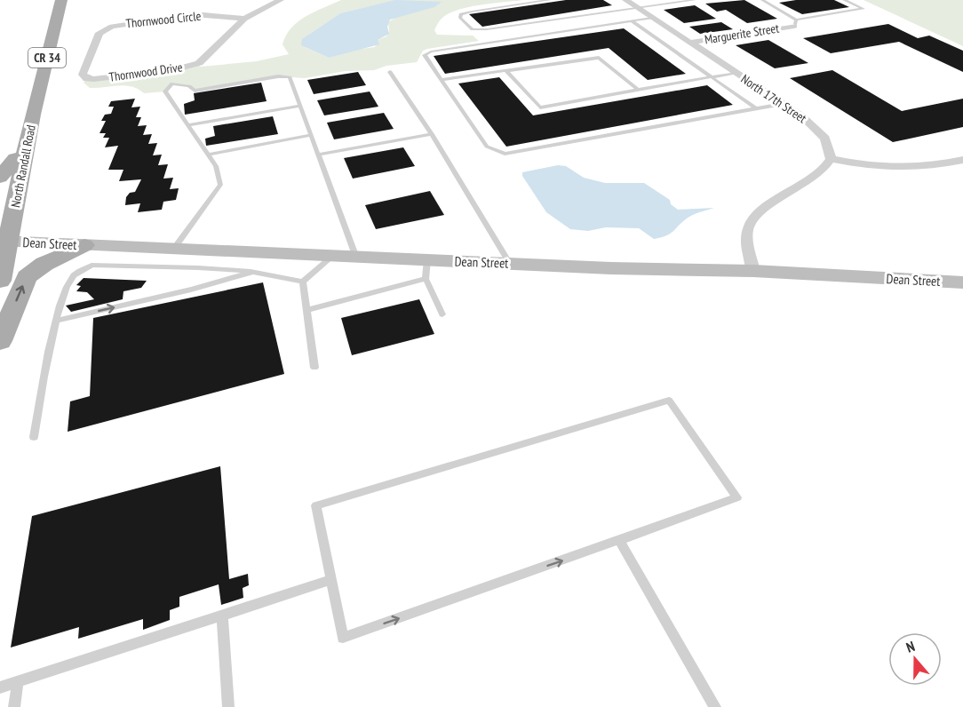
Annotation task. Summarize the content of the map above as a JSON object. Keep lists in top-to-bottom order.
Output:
{
  "streets": {
    "main road": ["CR 34", "North Randall Road"],
    "street": [
      "Thornwood Circle",
      "Marguerite Street",
      "Thornwood Drive",
      "North 17th Street",
      "Dean Street"
    ]
  },
  "crossings": [
    ["Thornwood Circle", "Thornwood Drive"],
    ["Marguerite Street", "North 17th Street"],
    ["North Randall Road", "Dean Street"]
  ],
  "north": "top"
}
